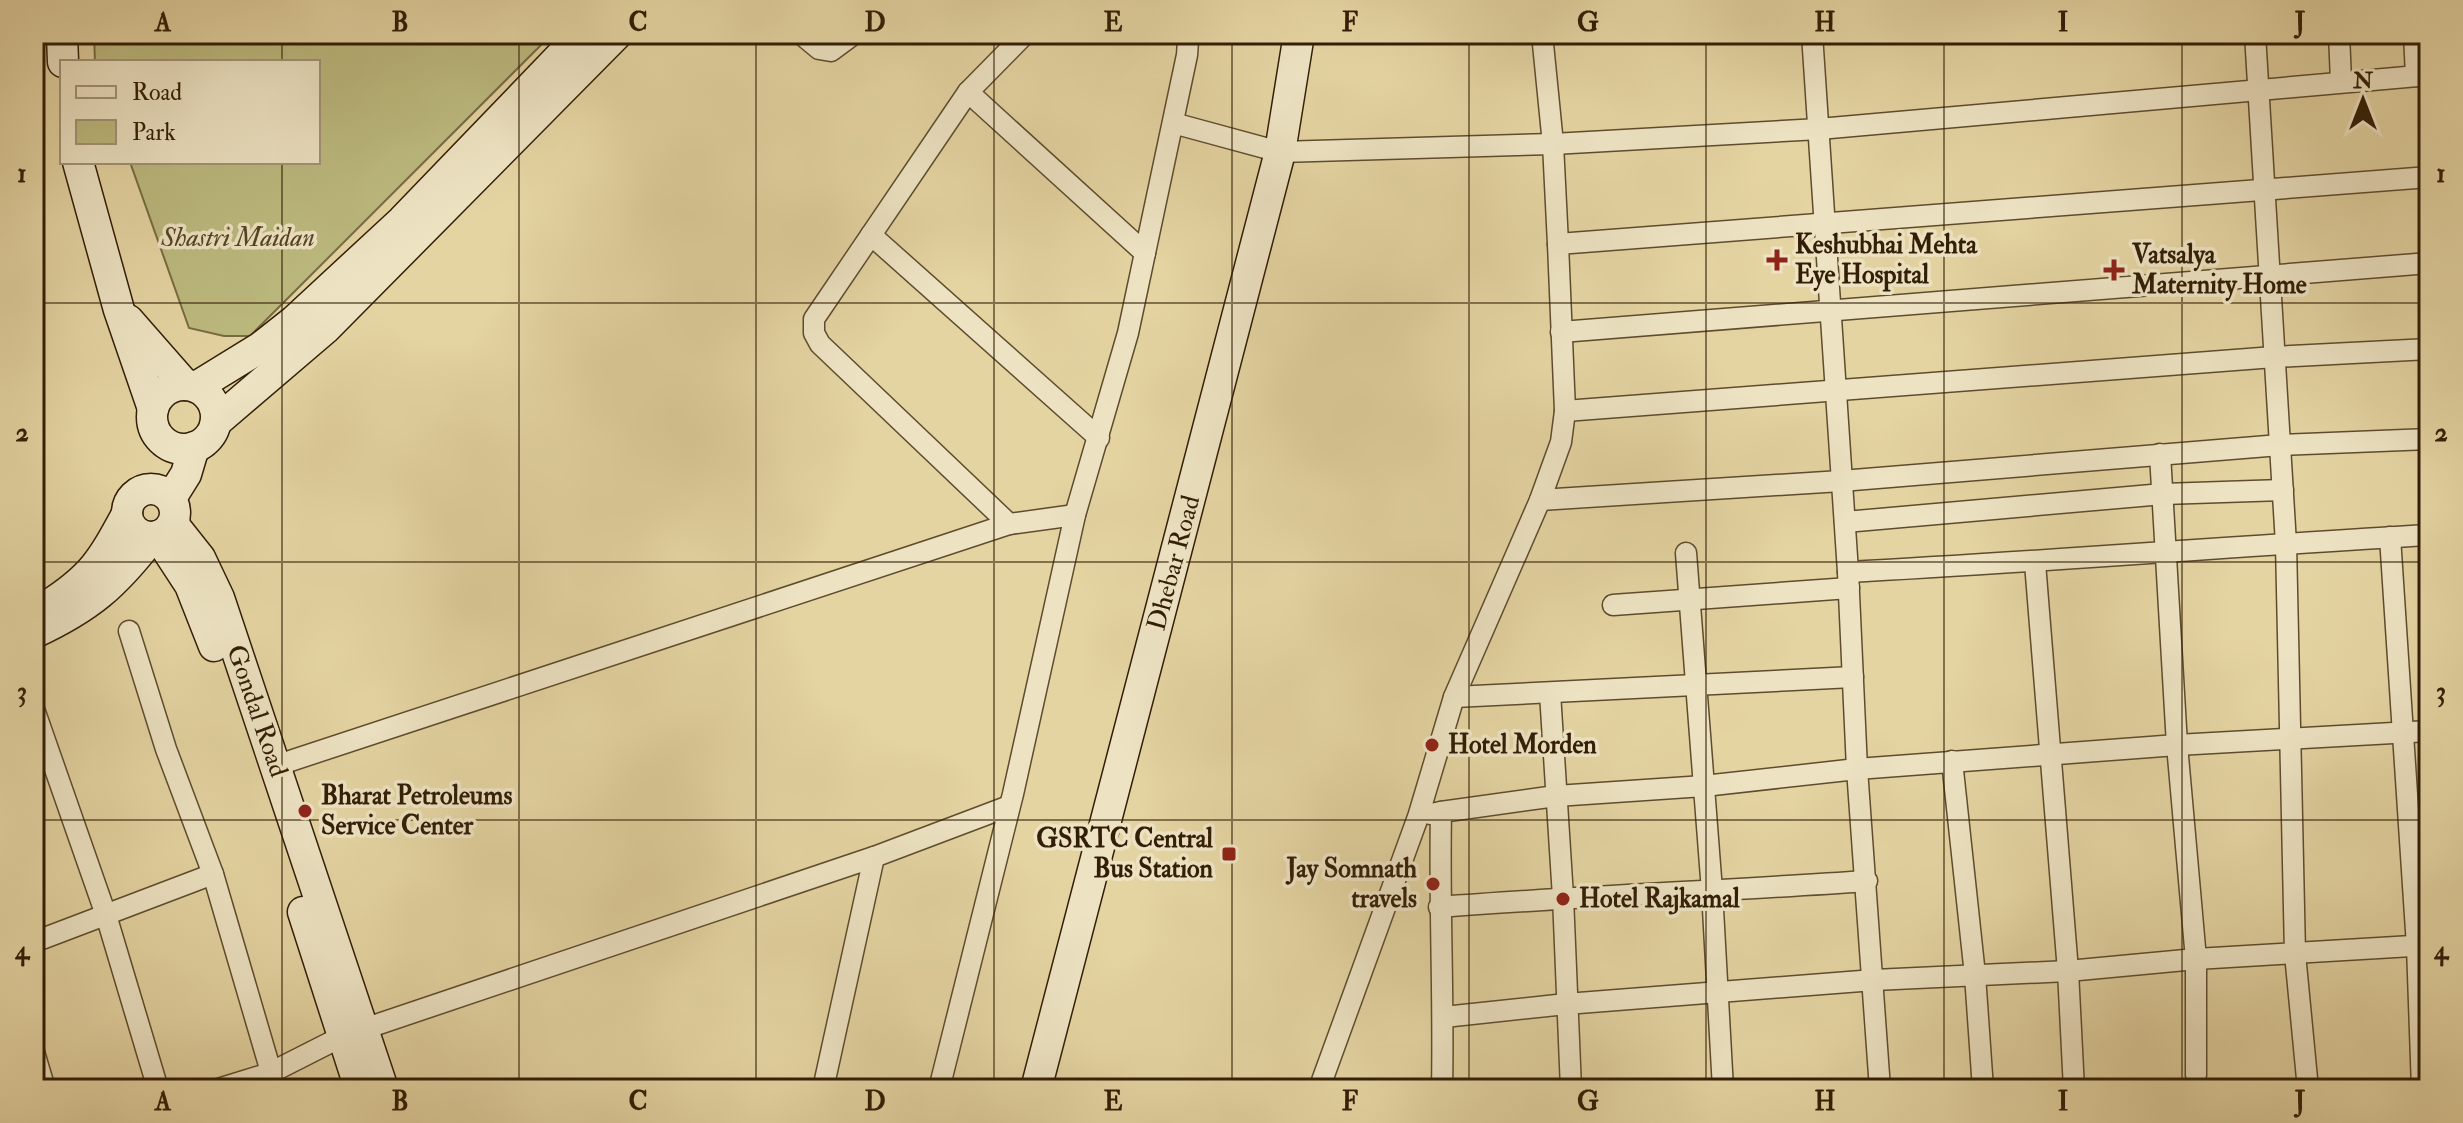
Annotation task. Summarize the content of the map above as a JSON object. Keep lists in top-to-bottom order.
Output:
{
  "streets": {
    "main road": ["Dhebar Road", "Gondal Road"]
  },
  "parks": ["Shastri Maidan"],
  "places": {
    "health": ["Keshubhai Mehta Eye Hospital", "Vatsalya Maternity Home"],
    "other": [
      "Hotel Morden",
      "Bharat Petroleums Service Center",
      "Jay Somnath travels",
      "Hotel Rajkamal"
    ],
    "transit": ["GSRTC Central Bus Station"]
  },
  "legend": ["Road", "Park"],
  "north": "top",
  "grid": {
    "columns": [
      "A",
      "B",
      "C",
      "D",
      "E",
      "F",
      "G",
      "H",
      "I",
      "J"
    ],
    "rows": [
      "1",
      "2",
      "3",
      "4"
    ]
  }
}
